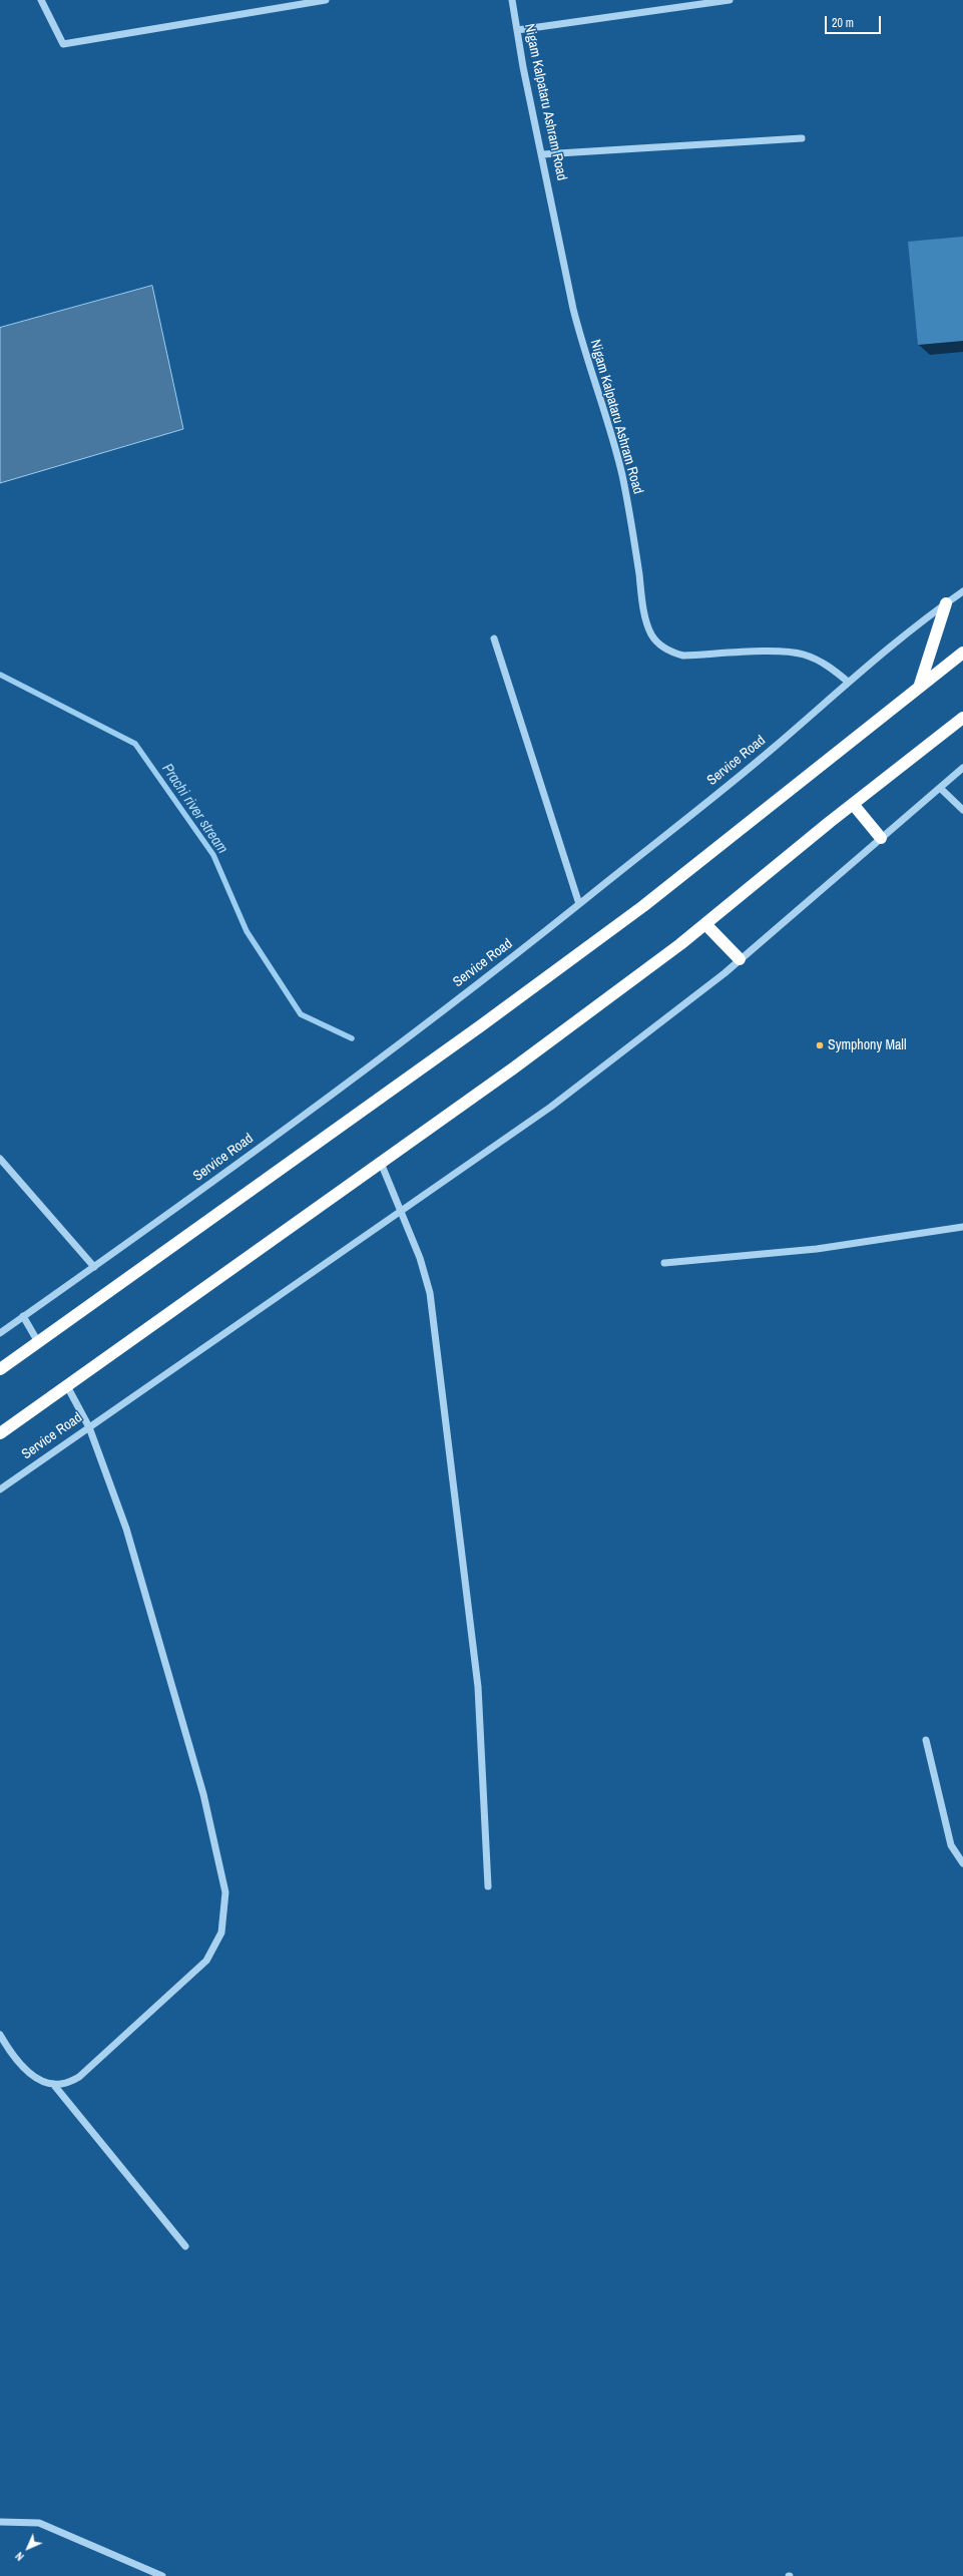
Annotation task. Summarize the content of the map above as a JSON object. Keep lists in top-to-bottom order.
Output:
{
  "streets": {
    "street": ["Nigam Kalpataru Ashram Road", "Service Road"]
  },
  "crossings": [
    ["Nigam Kalpataru Ashram Road", "Service Road"]
  ],
  "water": ["Prachi river stream"],
  "places": ["Symphony Mall"],
  "scale_bar": "20 m",
  "north": "bottom left"
}
